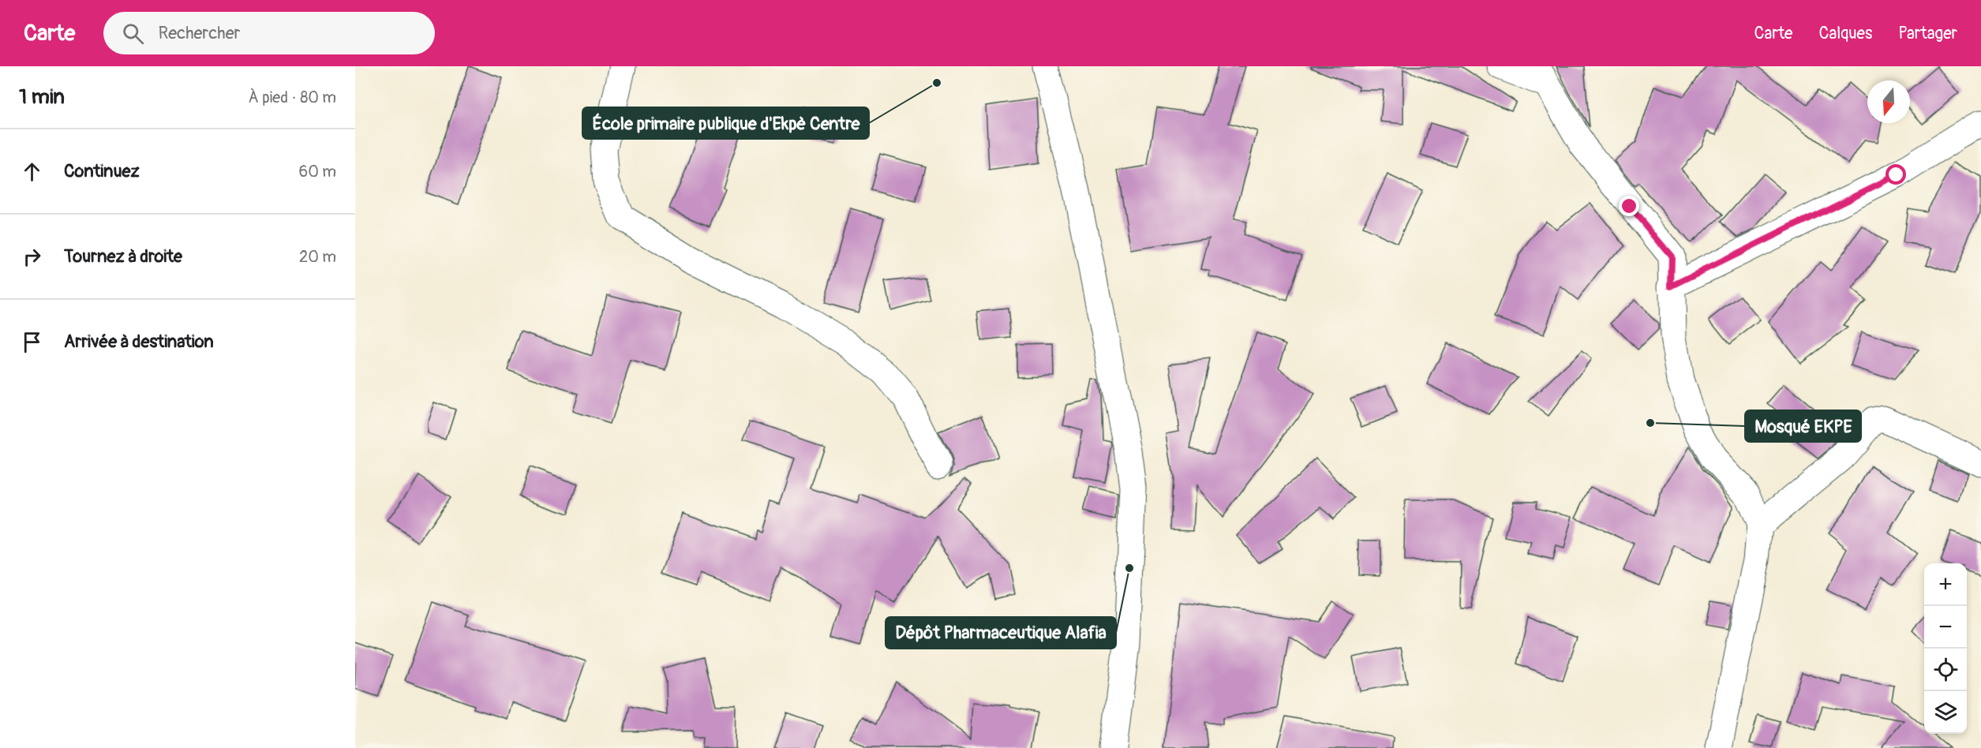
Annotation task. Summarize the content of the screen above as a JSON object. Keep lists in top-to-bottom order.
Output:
{
  "places": ["École primaire publique d'Ekpè Centre", "Mosqué EKPE", "Dépôt Pharmaceutique Alafia"],
  "north": "bottom",
  "page": {
    "header": "Carte",
    "search": "Rechercher",
    "nav": ["Carte", "Calques", "Partager"],
    "heading": ["1 min", "À pied · 80 m"],
    "list": [
      ["Continuez", "60 m"],
      ["Tournez à droite", "20 m"],
      "Arrivée à destination"
    ],
    "map_buttons": ["+", "−"]
  }
}
